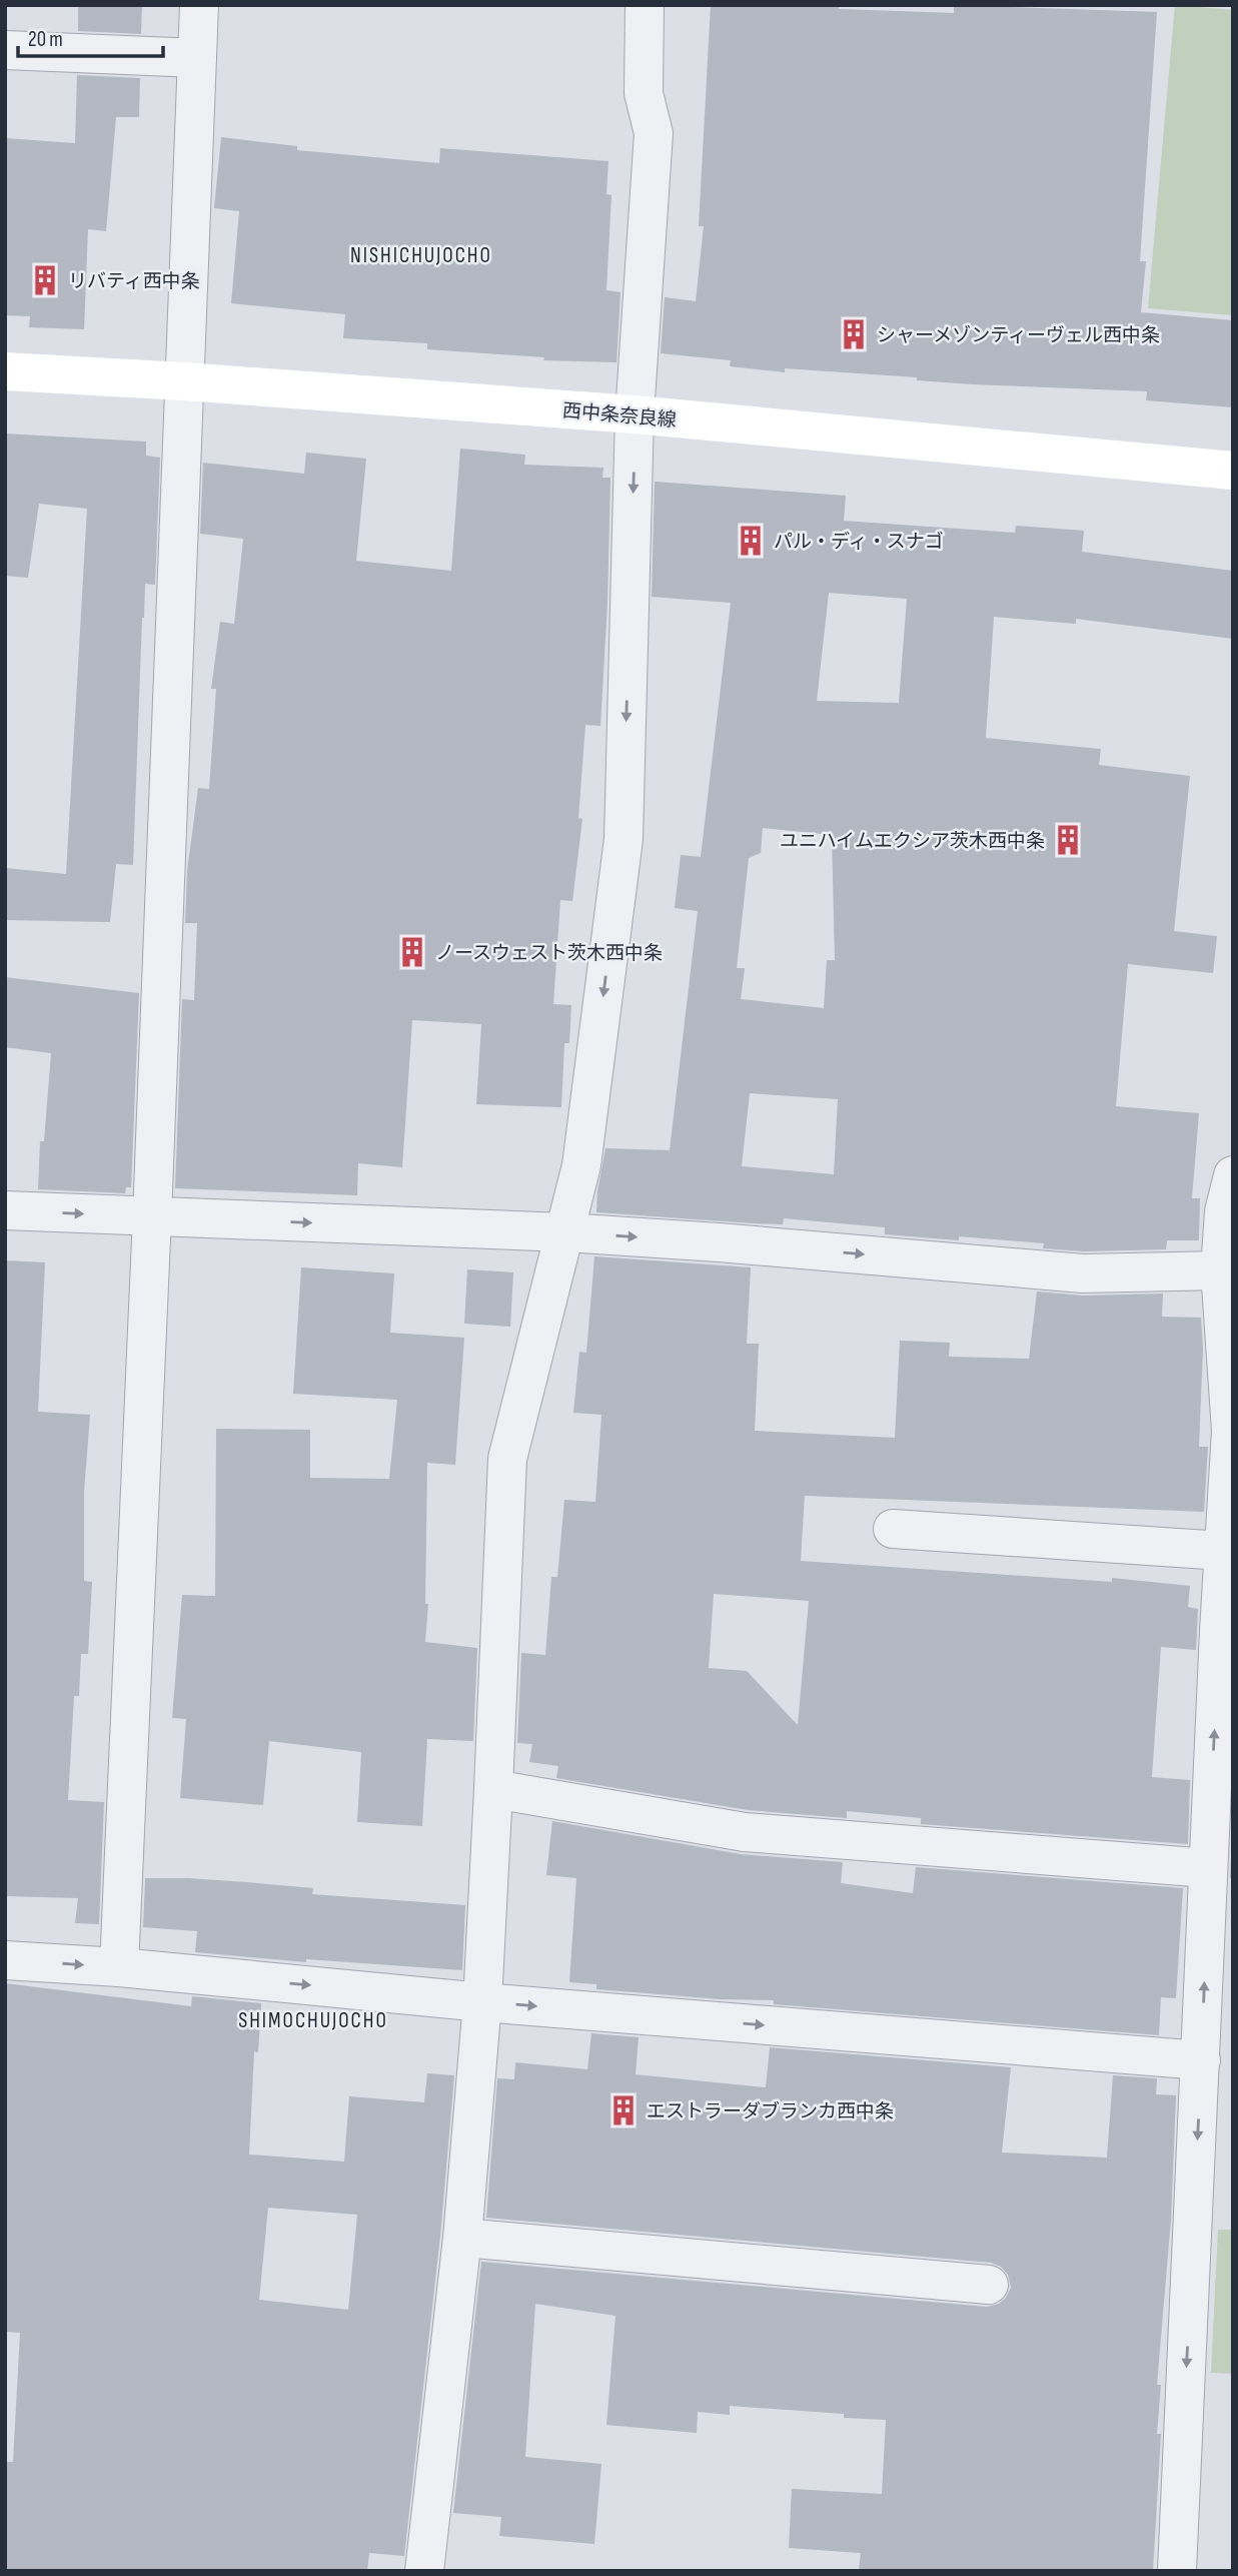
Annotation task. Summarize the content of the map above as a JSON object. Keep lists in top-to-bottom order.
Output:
{
  "streets": {
    "street": ["西中条奈良線"]
  },
  "districts": ["NISHICHUJOCHO", "SHIMOCHUJOCHO"],
  "places": {
    "building": [
      "リバティ西中条",
      "シャーメゾンティーヴェル西中条",
      "パル・ディ・スナゴ",
      "ユニハイムエクシア茨木西中条",
      "ノースウェスト茨木西中条",
      "エストラーダブランカ西中条"
    ]
  },
  "scale_bar": "20 m"
}
